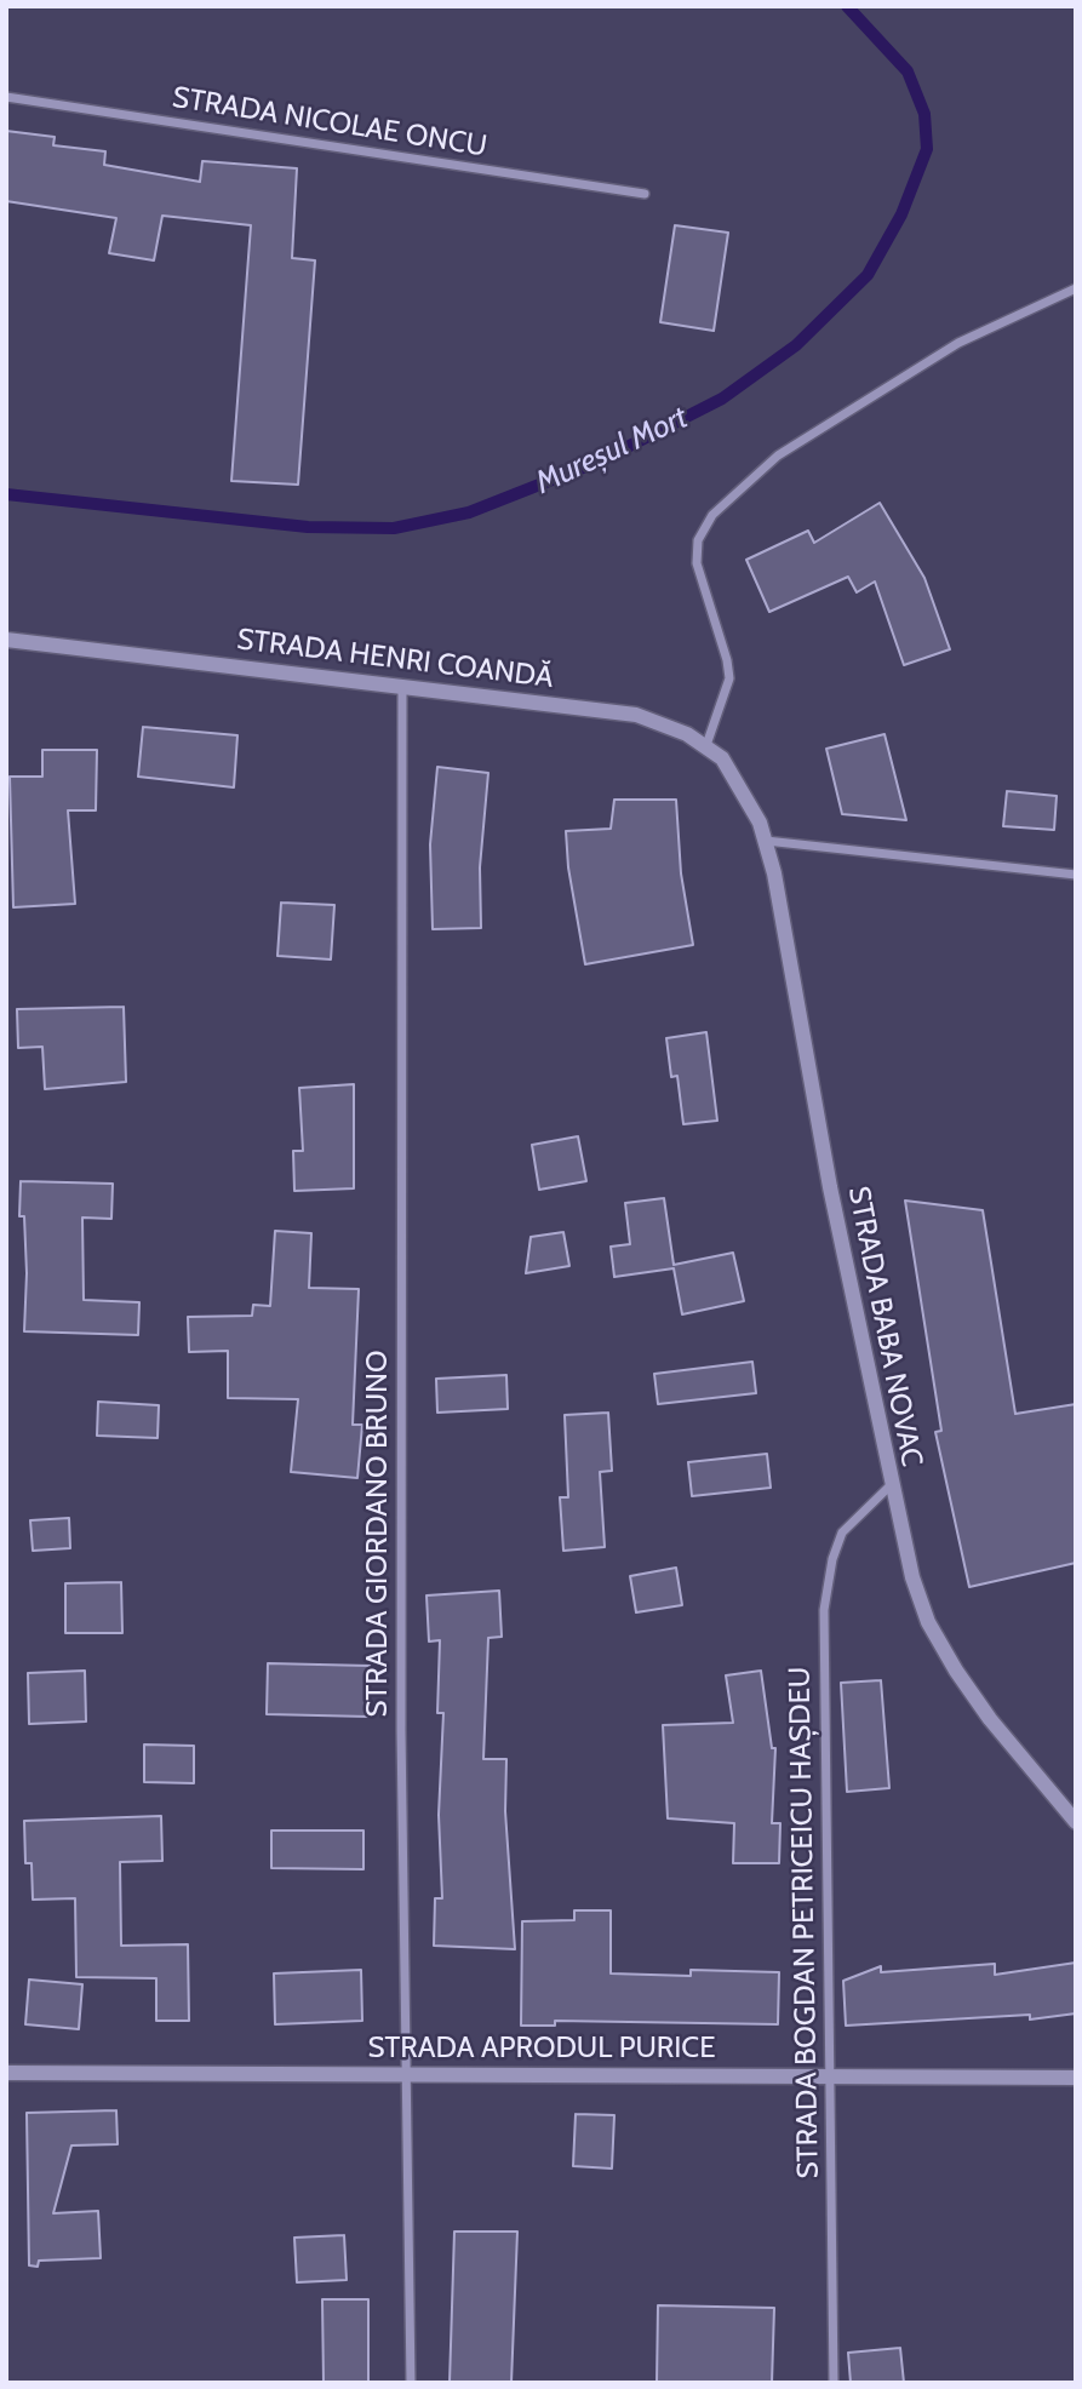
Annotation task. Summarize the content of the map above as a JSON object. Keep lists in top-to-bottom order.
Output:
{
  "streets": {
    "street": [
      "STRADA NICOLAE ONCU",
      "STRADA HENRI COANDĂ",
      "STRADA BABA NOVAC",
      "STRADA GIORDANO BRUNO",
      "STRADA BOGDAN PETRICEICU HAȘDEU",
      "STRADA APRODUL PURICE"
    ]
  },
  "crossings": [
    ["STRADA HENRI COANDĂ", "STRADA BABA NOVAC"],
    ["STRADA HENRI COANDĂ", "STRADA GIORDANO BRUNO"],
    ["STRADA BABA NOVAC", "STRADA BOGDAN PETRICEICU HAȘDEU"],
    ["STRADA GIORDANO BRUNO", "STRADA APRODUL PURICE"],
    ["STRADA BOGDAN PETRICEICU HAȘDEU", "STRADA APRODUL PURICE"]
  ],
  "water": ["Mureșul Mort"]
}
